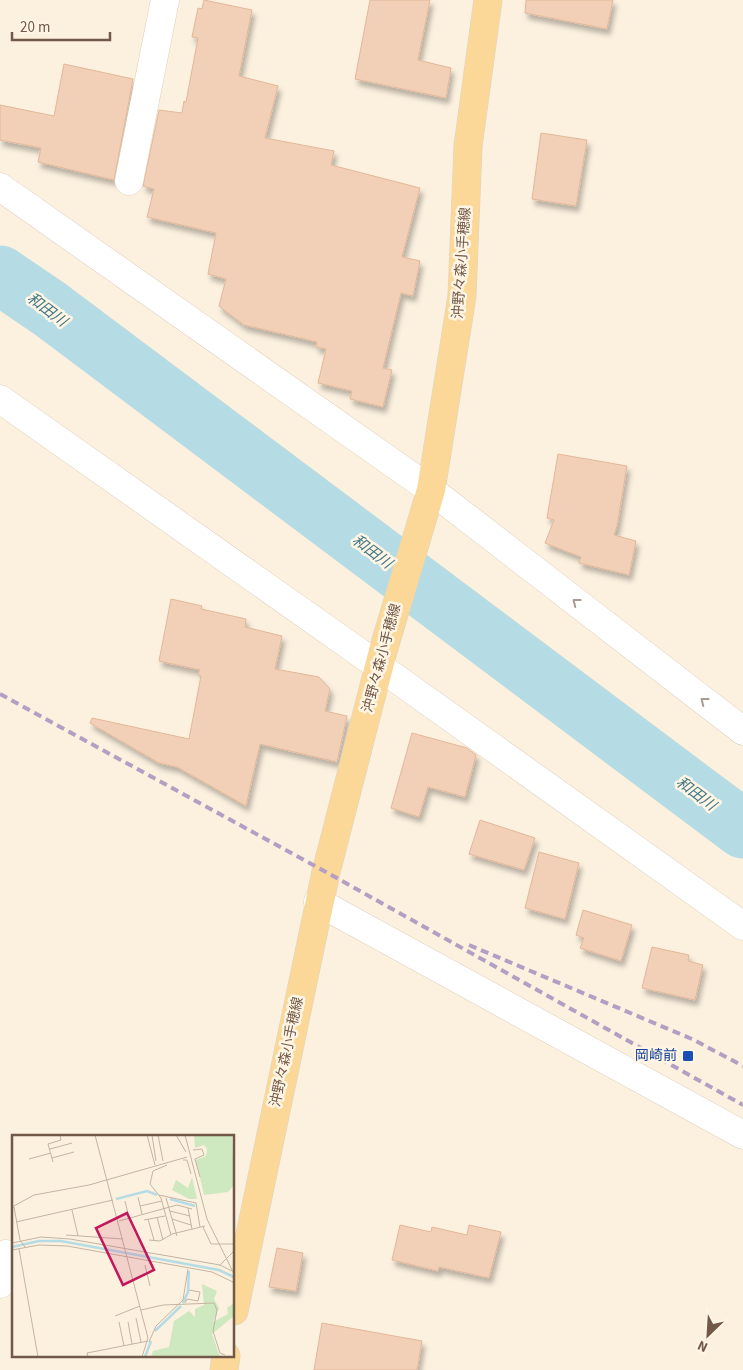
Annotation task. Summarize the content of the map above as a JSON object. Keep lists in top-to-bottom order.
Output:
{
  "streets": {
    "main road": ["沖野々森小手穂線"]
  },
  "water": ["和田川"],
  "places": {
    "transit": ["岡崎前"]
  },
  "scale_bar": "20 m",
  "north": "bottom left"
}
